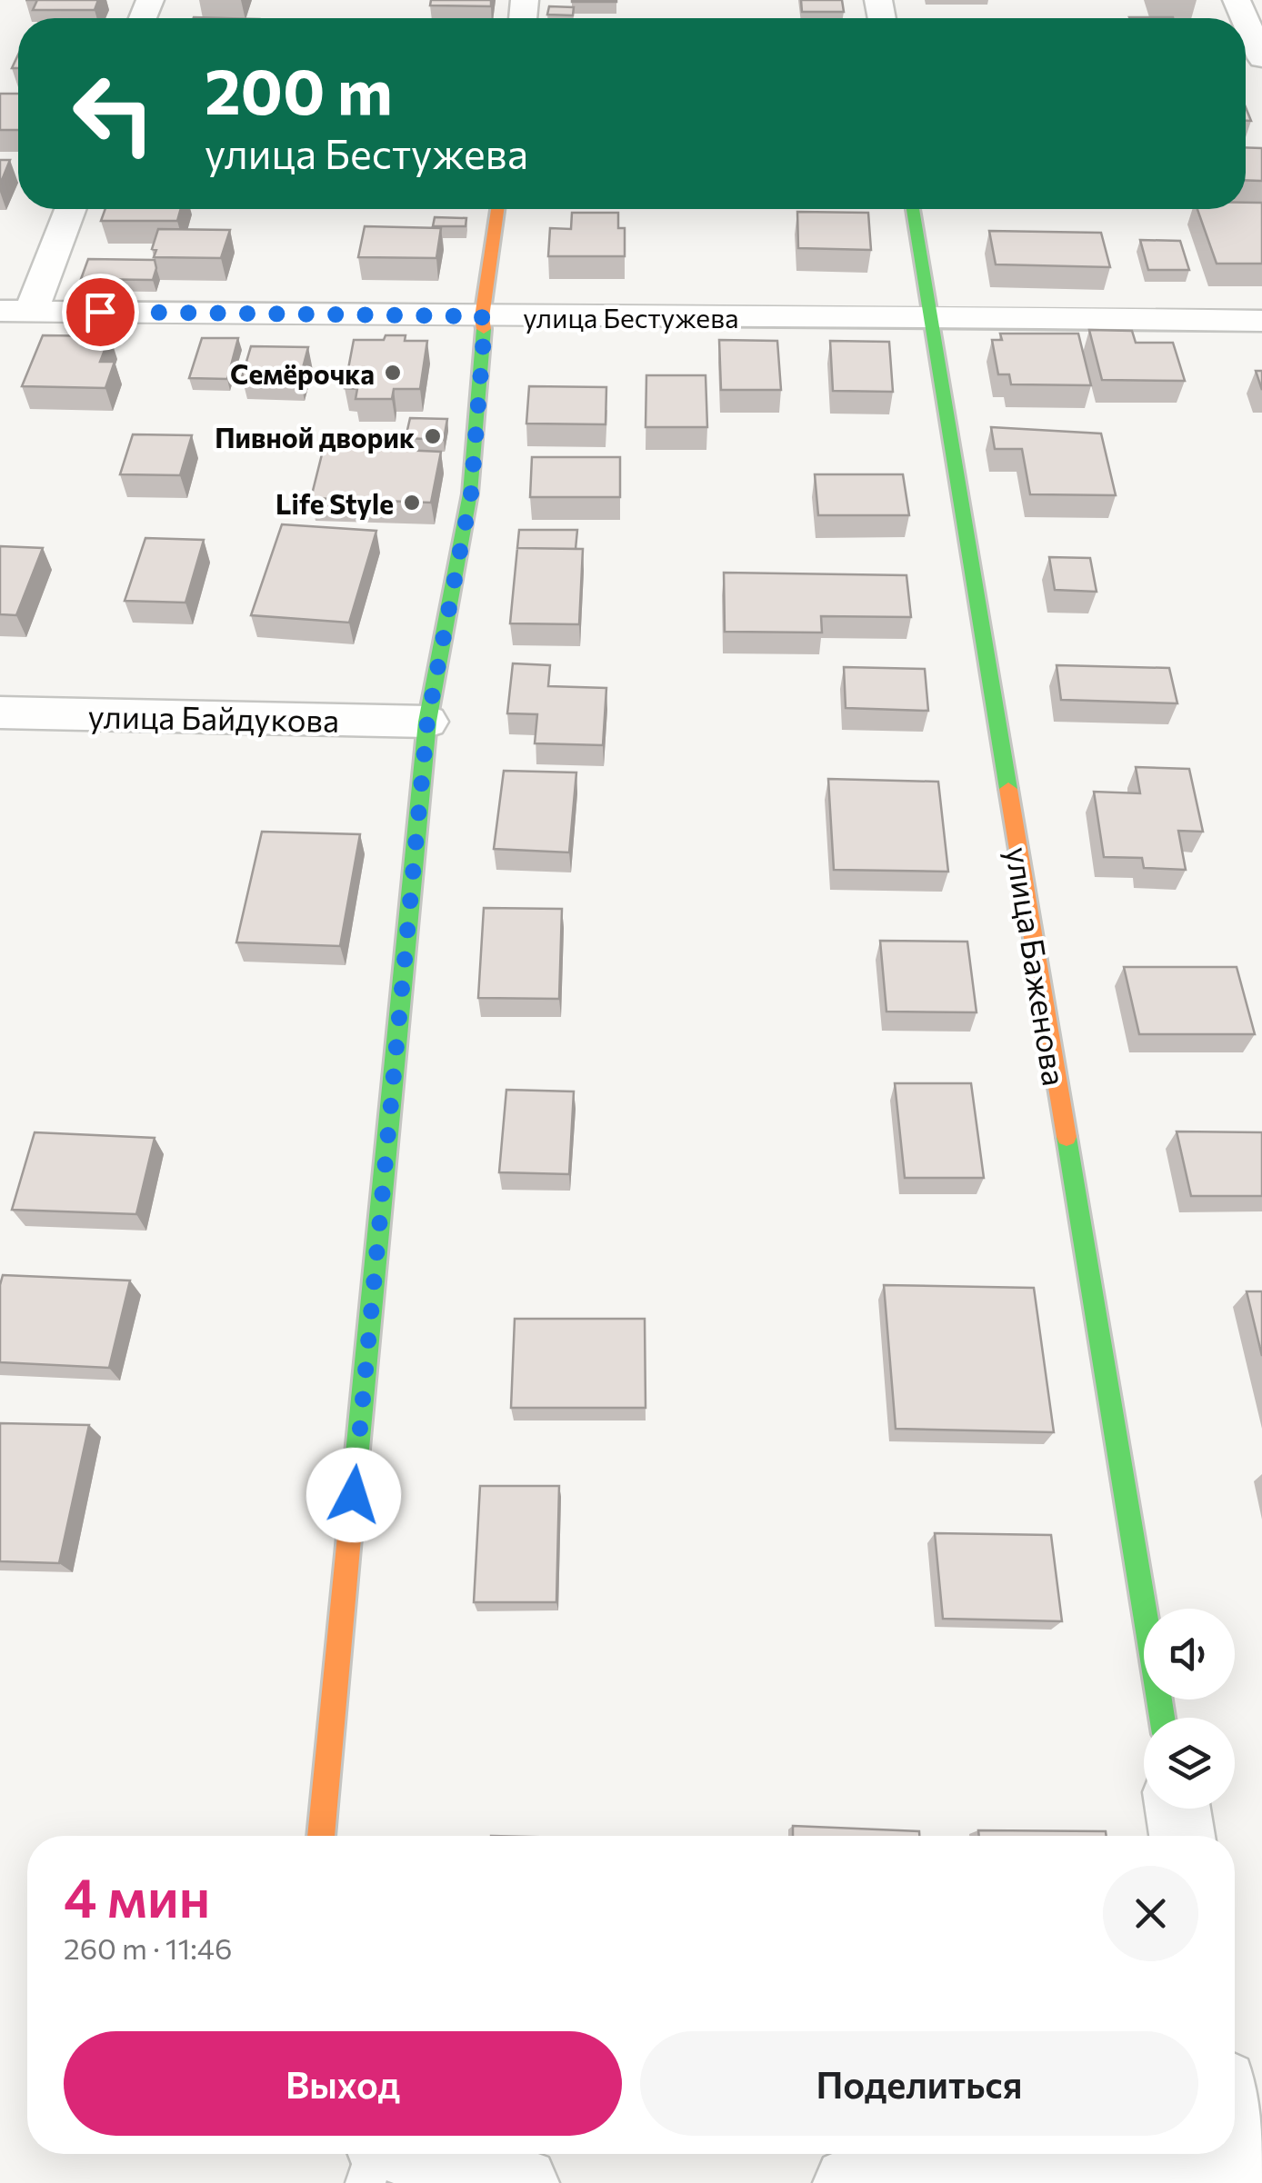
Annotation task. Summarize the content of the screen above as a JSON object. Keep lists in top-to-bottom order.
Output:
{
  "streets": {
    "street": ["улица Бестужева", "улица Байдукова", "улица Баженова"]
  },
  "crossings": [
    ["улица Бестужева", "улица Баженова"]
  ],
  "places": ["Семёрочка", "Пивной дворик", "Life Style"],
  "page": {
    "turn": ["200 m", "улица Бестужева"],
    "heading": ["4 мин", "260 m · 11:46"],
    "buttons": ["Выход", "Поделиться"]
  }
}
